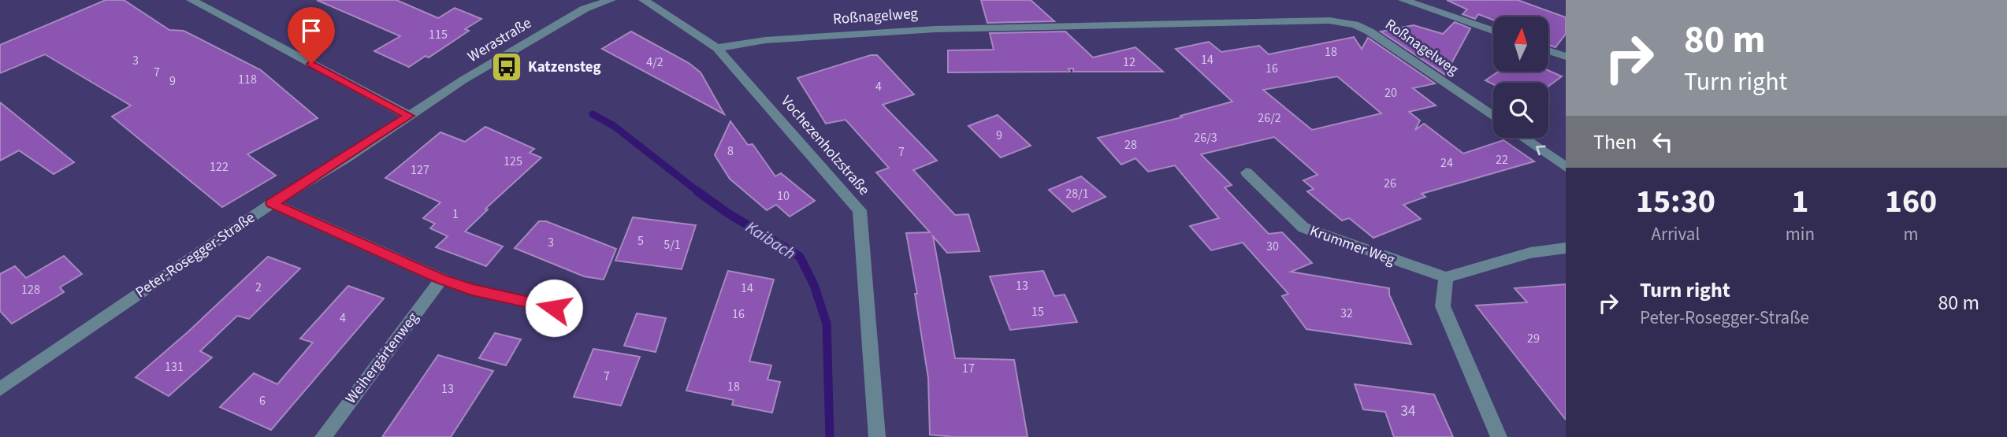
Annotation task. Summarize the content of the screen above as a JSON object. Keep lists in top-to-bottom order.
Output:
{
  "streets": {
    "street": [
      "Roßnagelweg",
      "Werastraße",
      "Vochezenholzstraße",
      "Krummer Weg",
      "Peter-Rosegger-Straße",
      "Weihergärtenweg"
    ]
  },
  "crossings": [
    ["Roßnagelweg", "Vochezenholzstraße"],
    ["Werastraße", "Peter-Rosegger-Straße"]
  ],
  "water": ["Kaibach"],
  "places": {
    "bus stop": ["Katzensteg"]
  },
  "house_numbers": [
    "115",
    "18",
    "14",
    "3",
    "4/2",
    "12",
    "16",
    "7",
    "118",
    "9",
    "4",
    "20",
    "26/2",
    "9",
    "26/3",
    "28",
    "8",
    "7",
    "22",
    "125",
    "24",
    "122",
    "127",
    "26",
    "28/1",
    "10",
    "1",
    "5",
    "3",
    "5/1",
    "30",
    "13",
    "2",
    "14",
    "128",
    "15",
    "32",
    "16",
    "4",
    "29",
    "131",
    "17",
    "7",
    "18",
    "13",
    "6",
    "34"
  ],
  "north": "top",
  "page": {
    "turn": ["80 m", "Turn right"],
    "then": "Then",
    "eta": [
      "15:30",
      "Arrival",
      "1",
      "min",
      "160",
      "m"
    ],
    "list": [
      {
        "name": "Turn right",
        "note": "Peter-Rosegger-Straße",
        "value": "80 m"
      }
    ]
  }
}
